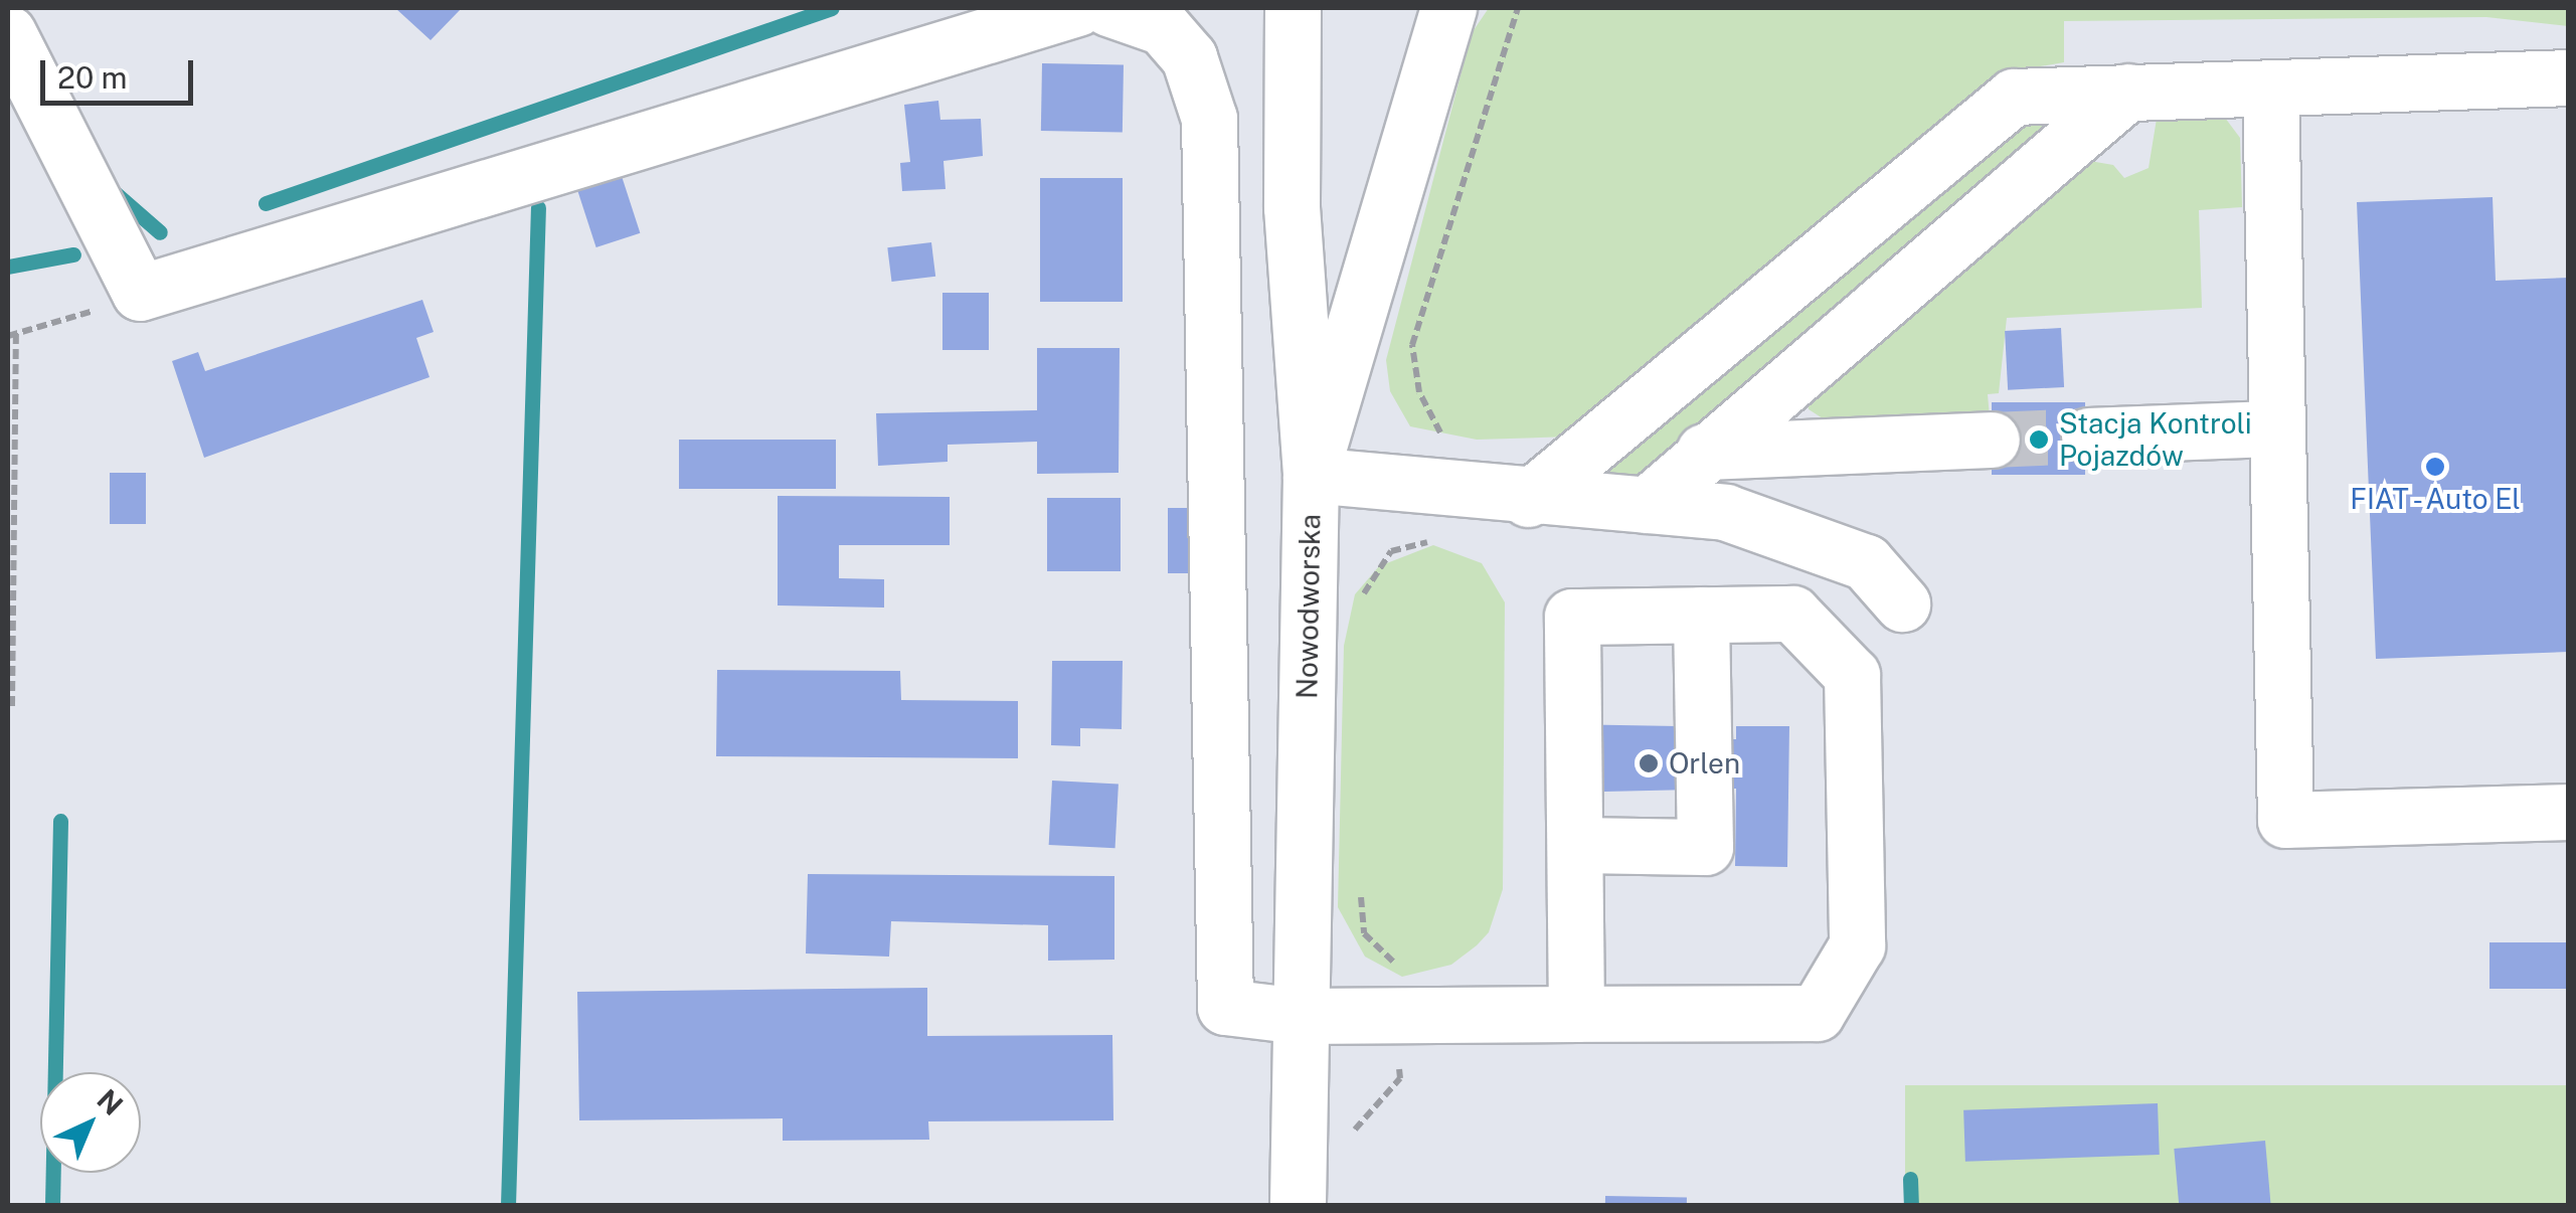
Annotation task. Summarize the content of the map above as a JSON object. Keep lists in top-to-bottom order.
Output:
{
  "streets": {
    "street": ["Nowodworska"]
  },
  "places": ["Stacja Kontroli Pojazdów", "FIAT - Auto El", "Orlen"],
  "scale_bar": "20 m",
  "north": "top right"
}
